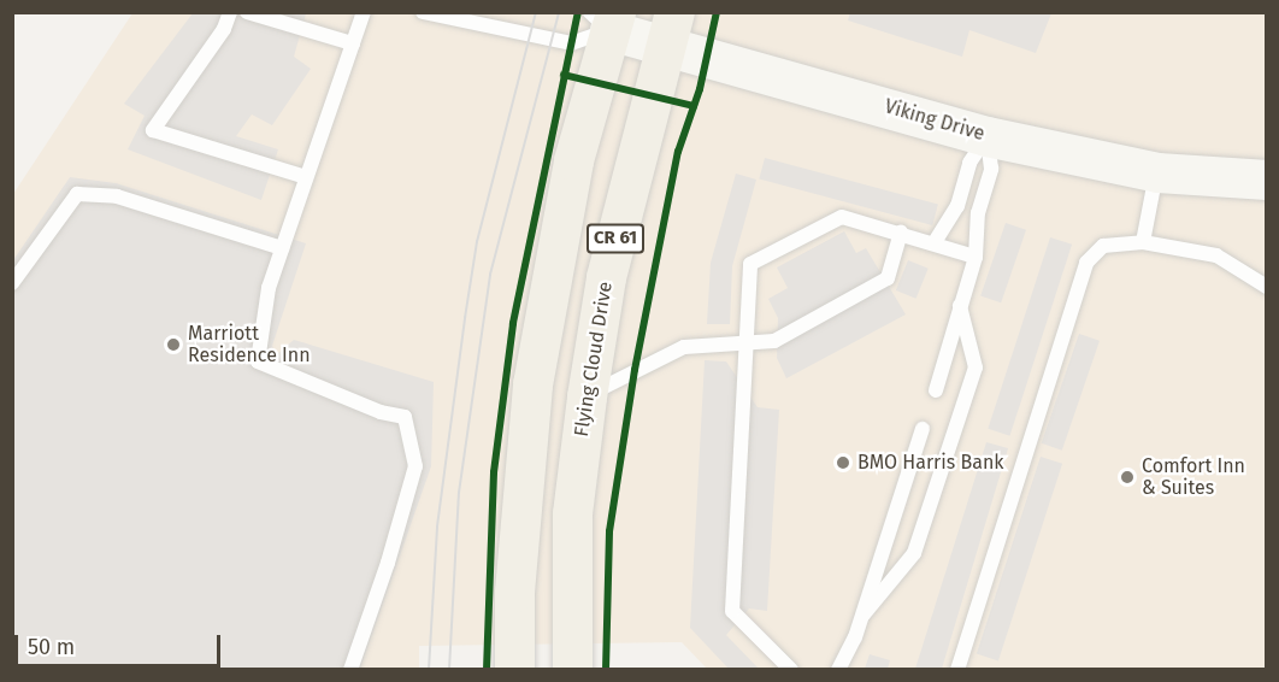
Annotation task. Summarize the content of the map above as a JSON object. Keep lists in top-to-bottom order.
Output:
{
  "streets": {
    "main road": ["CR 61", "Flying Cloud Drive"],
    "street": ["Viking Drive"]
  },
  "crossings": [
    ["Viking Drive", "CR 61"],
    ["Viking Drive", "Flying Cloud Drive"]
  ],
  "places": ["Marriott Residence Inn", "BMO Harris Bank", "Comfort Inn & Suites"],
  "scale_bar": "50 m"
}
